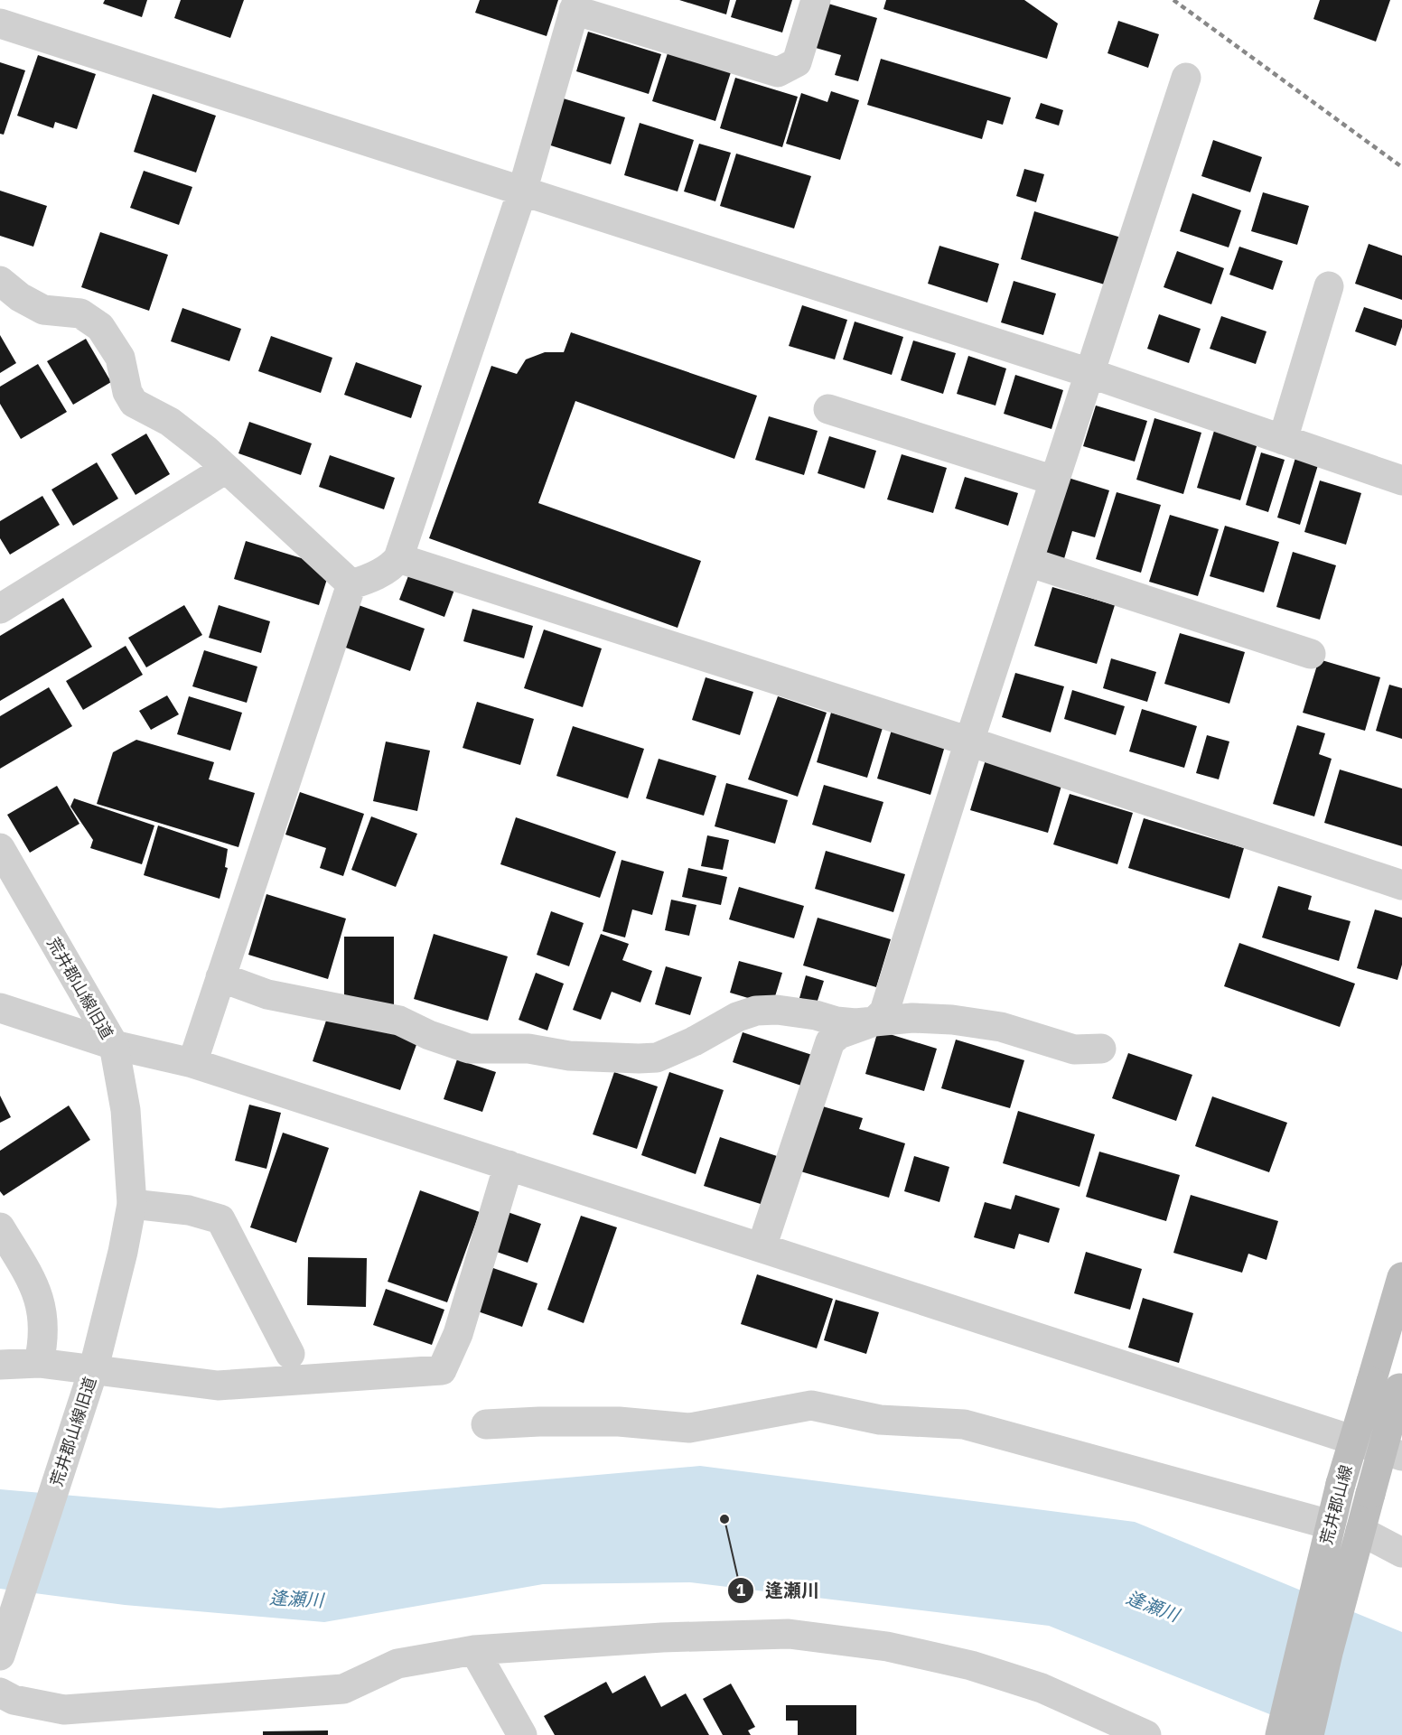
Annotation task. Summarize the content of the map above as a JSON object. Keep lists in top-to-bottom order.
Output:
{
  "streets": {
    "main road": ["荒井郡山線"],
    "street": ["荒井郡山線旧道"]
  },
  "water": ["逢瀬川"],
  "places": ["逢瀬川"]
}
